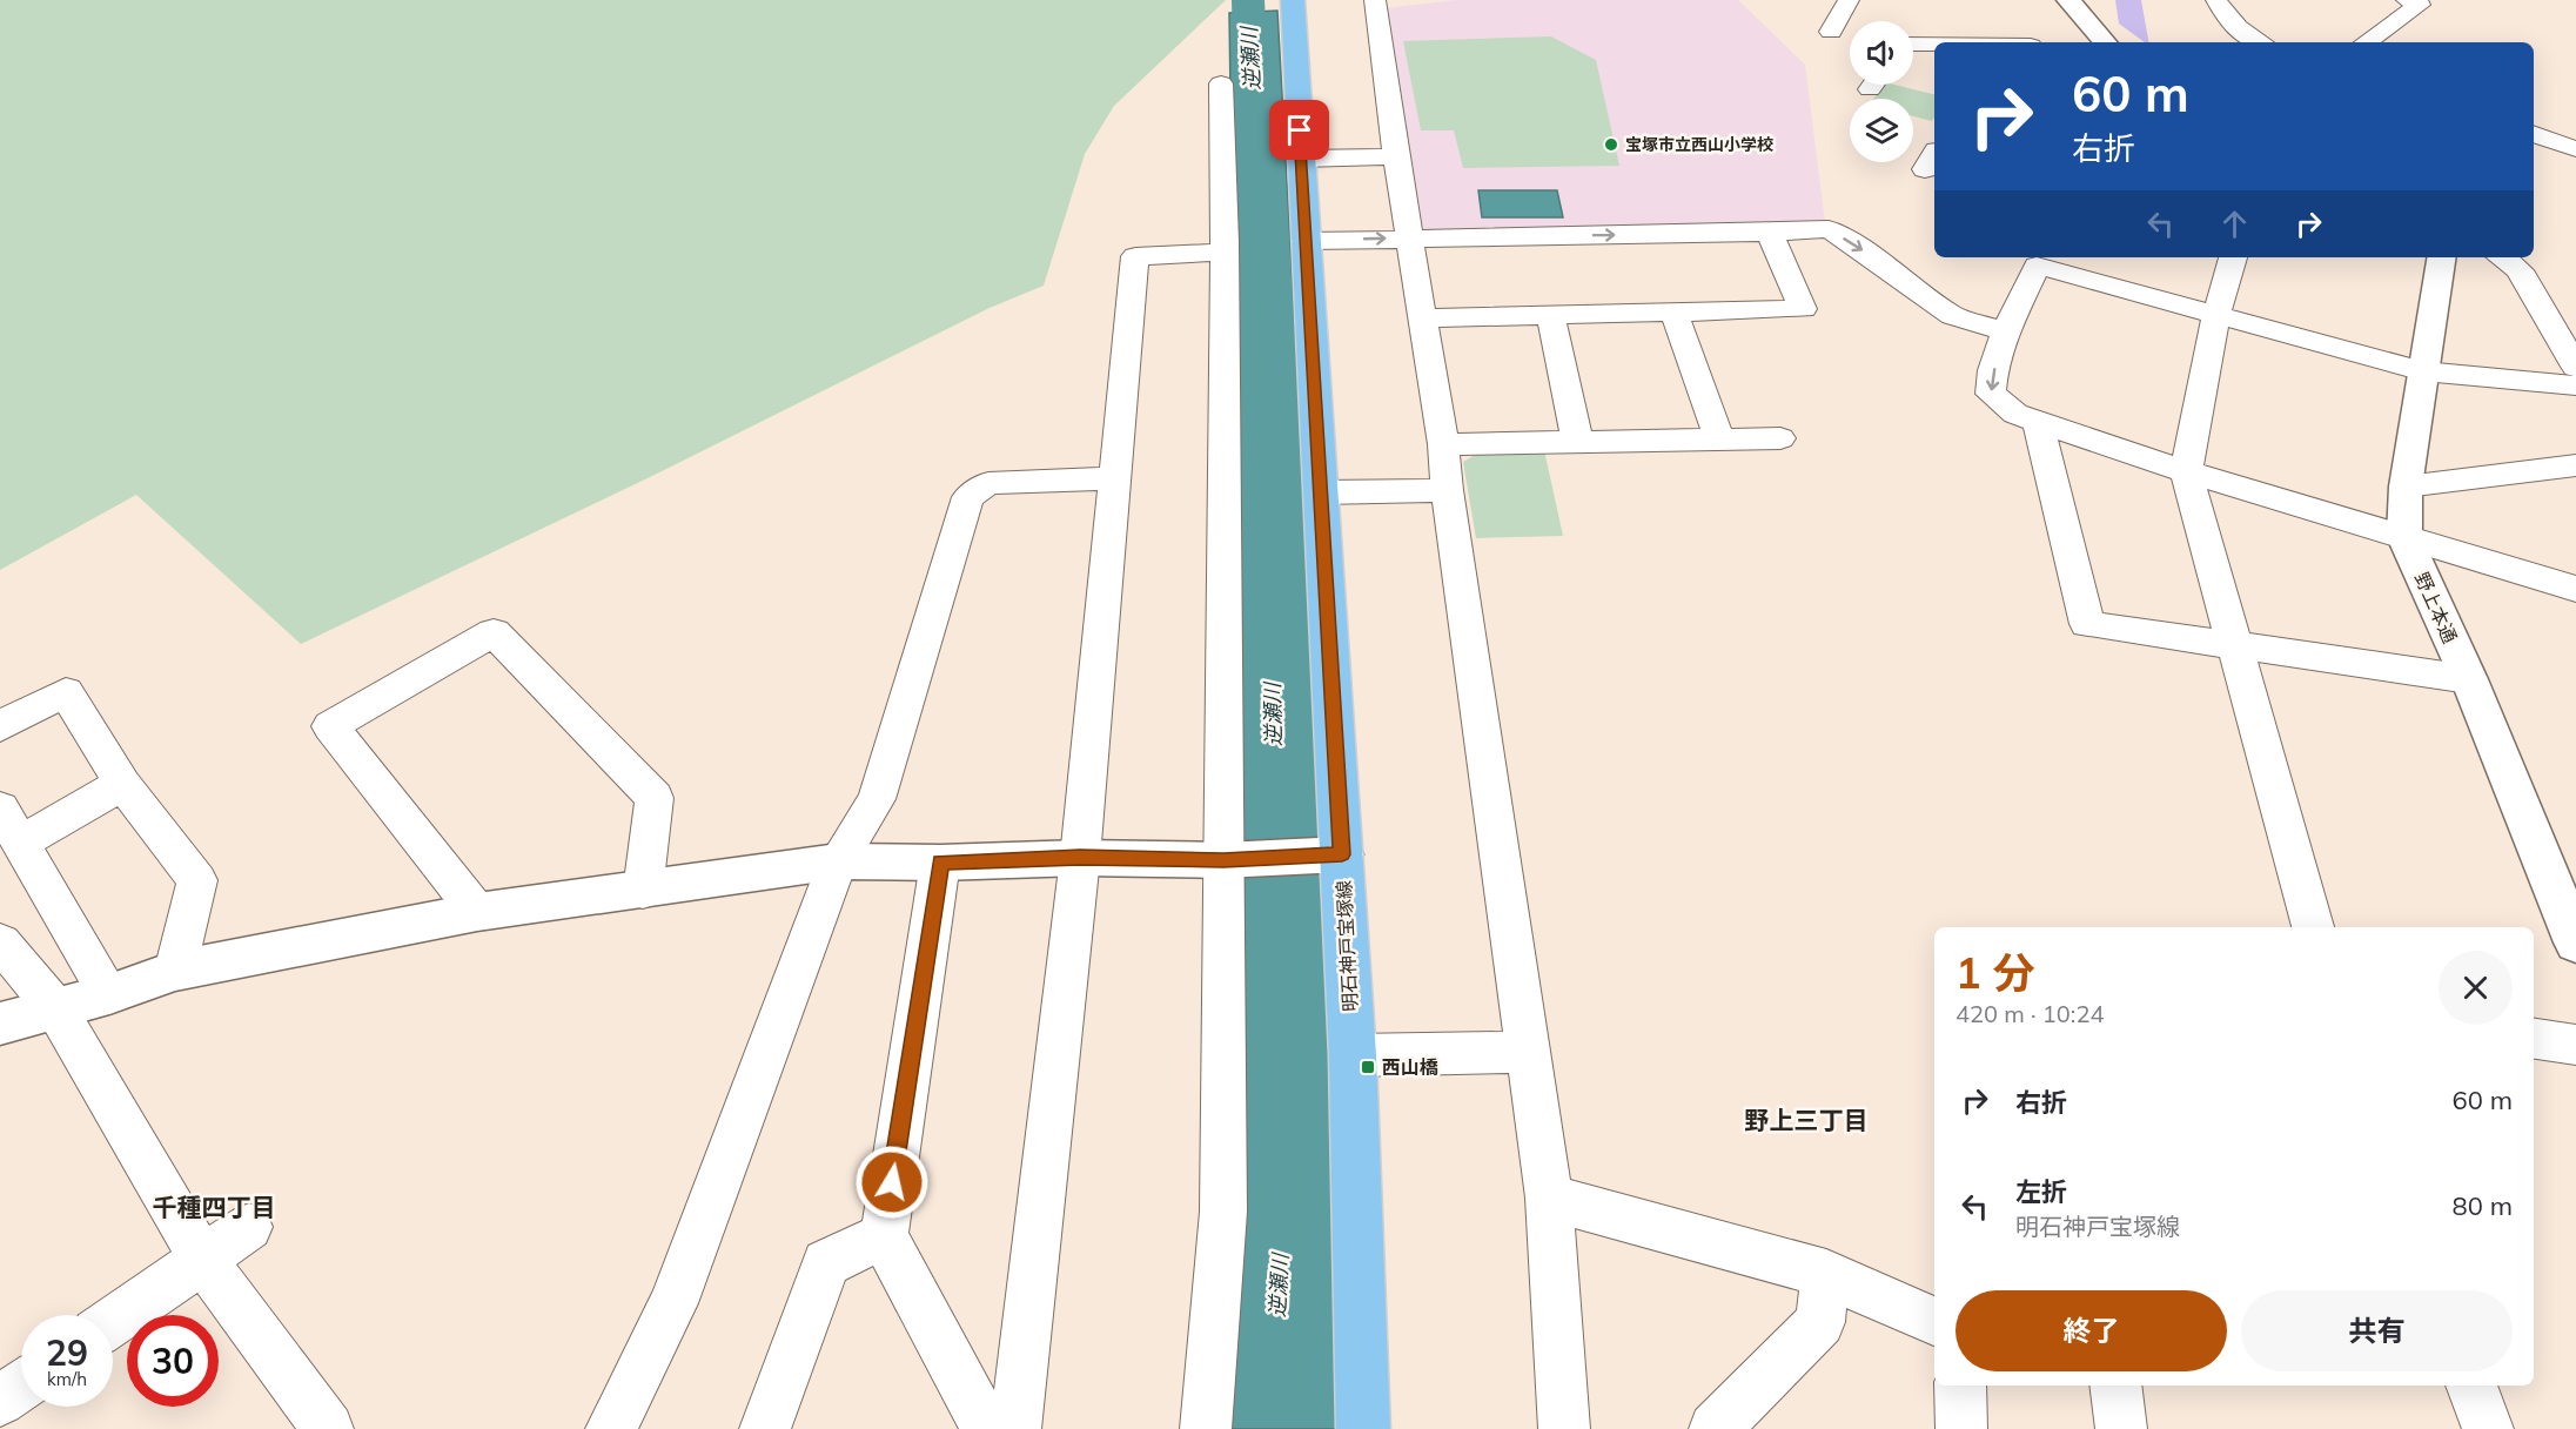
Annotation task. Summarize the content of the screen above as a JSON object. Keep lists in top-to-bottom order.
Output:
{
  "streets": {
    "main road": ["明石神戸宝塚線"],
    "street": ["野上本通"]
  },
  "districts": ["野上三丁目", "千種四丁目"],
  "water": ["逆瀬川"],
  "places": {
    "other": ["宝塚市立西山小学校"],
    "transit": ["西山橋"]
  },
  "page": {
    "turn": ["60 m", "右折"],
    "heading": ["1 分", "420 m · 10:24"],
    "list": [
      {
        "name": "右折",
        "value": "60 m"
      },
      {
        "name": "左折",
        "note": "明石神戸宝塚線",
        "value": "80 m"
      }
    ],
    "buttons": ["終了", "共有"],
    "speed": "29 km/h",
    "limit": "30"
  }
}
